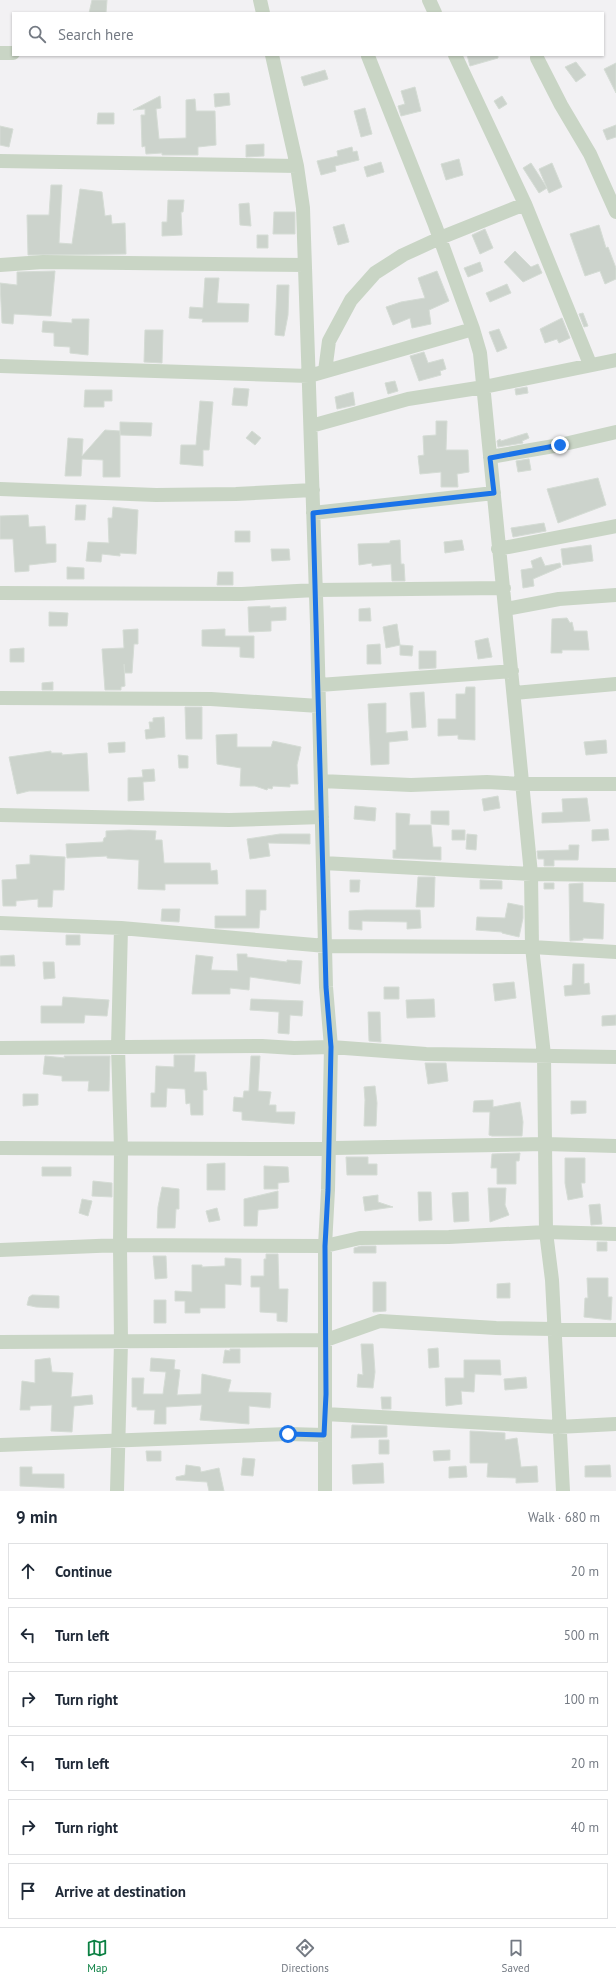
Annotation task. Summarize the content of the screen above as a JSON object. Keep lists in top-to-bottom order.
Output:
{
  "page": {
    "search": "Search here",
    "heading": ["9 min", "Walk · 680 m"],
    "list": [
      ["Continue", "20 m"],
      ["Turn left", "500 m"],
      ["Turn right", "100 m"],
      ["Turn left", "20 m"],
      ["Turn right", "40 m"],
      "Arrive at destination"
    ],
    "nav": ["Map", "Directions", "Saved"]
  }
}
